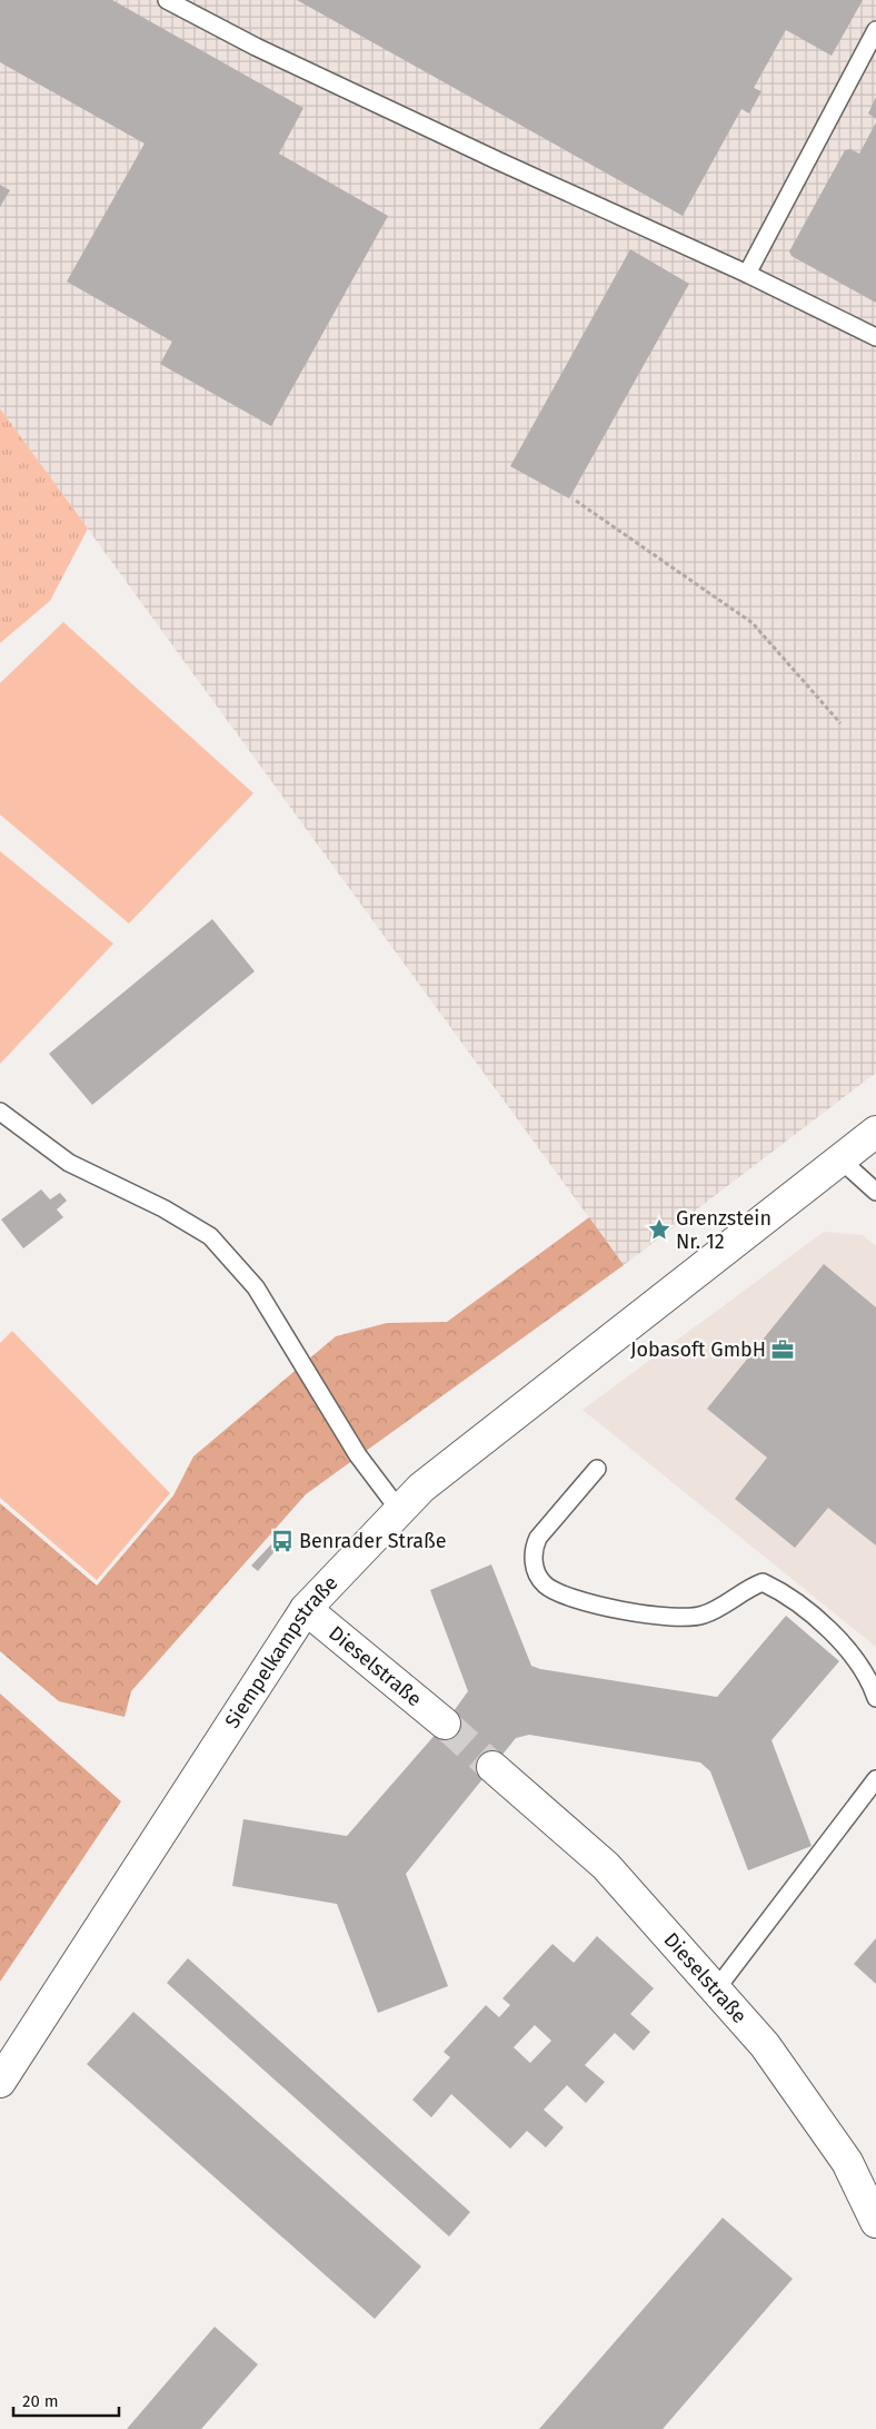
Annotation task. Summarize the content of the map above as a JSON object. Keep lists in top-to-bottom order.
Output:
{
  "streets": {
    "street": ["Siempelkampstraße", "Dieselstraße"]
  },
  "crossings": [
    ["Siempelkampstraße", "Dieselstraße"]
  ],
  "places": {
    "place": ["Grenzstein Nr. 12"],
    "office": ["Jobasoft GmbH"],
    "bus stop": ["Benrader Straße"]
  },
  "scale_bar": "20 m"
}
